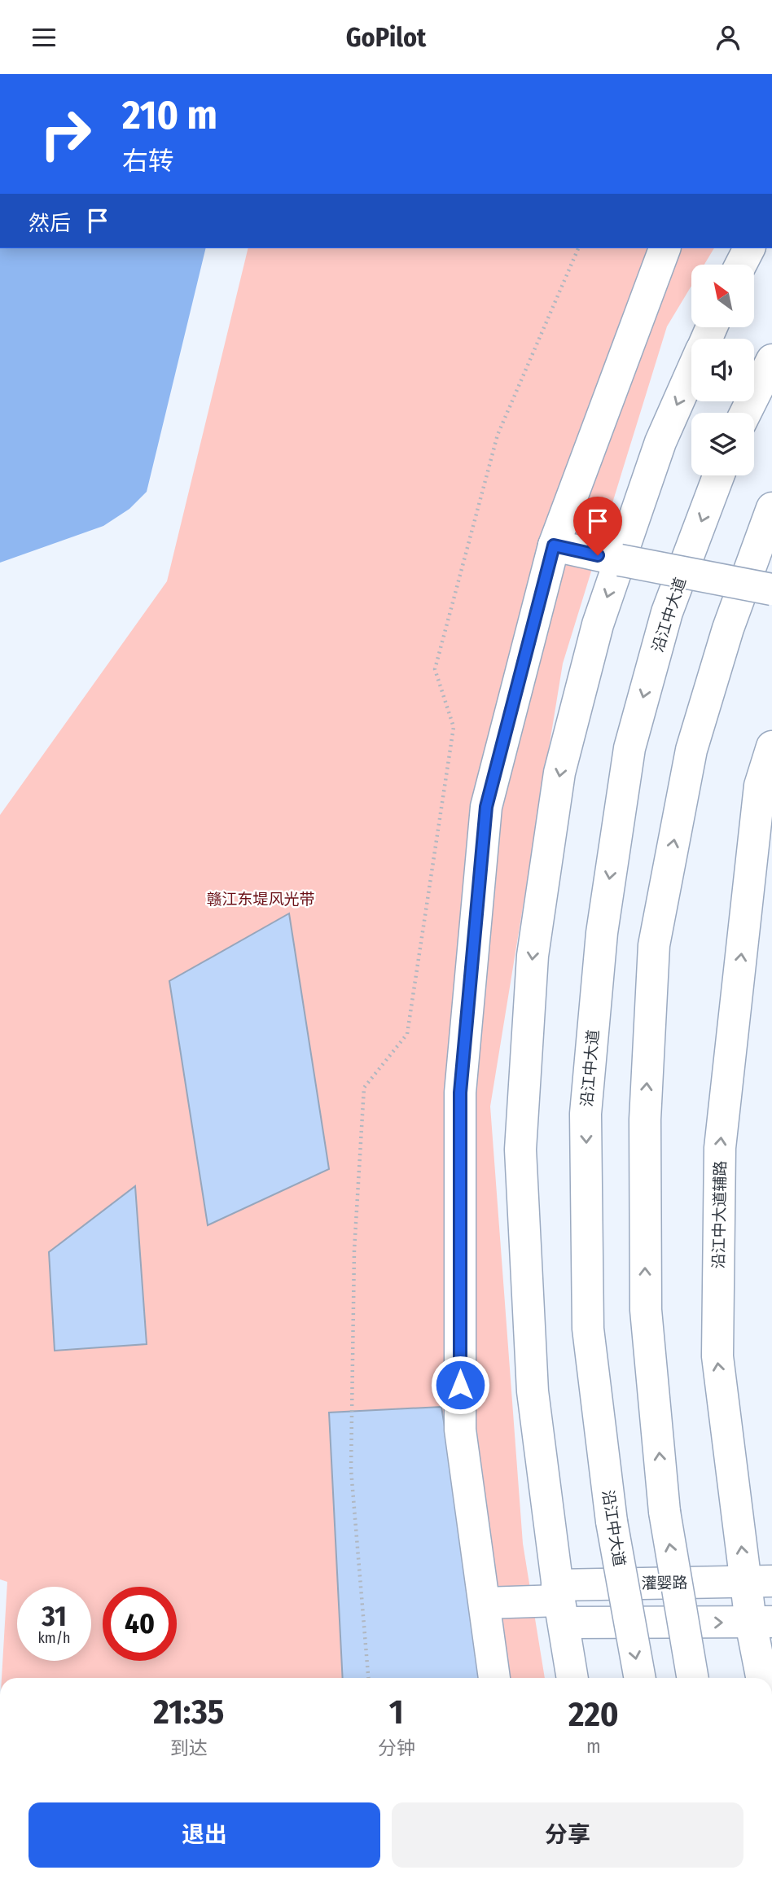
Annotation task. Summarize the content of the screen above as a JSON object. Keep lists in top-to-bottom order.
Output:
{
  "streets": {
    "main road": ["沿江中大道", "沿江中大道辅路", "灌婴路"]
  },
  "crossings": [
    ["沿江中大道辅路", "灌婴路"]
  ],
  "parks": ["赣江东堤风光带"],
  "north": "top left",
  "page": {
    "header": "GoPilot",
    "turn": ["210 m", "右转"],
    "then": "然后",
    "speed": "31 km/h",
    "limit": "40",
    "eta": [
      "21:35",
      "到达",
      "1",
      "分钟",
      "220",
      "m"
    ],
    "buttons": ["退出", "分享"]
  }
}
